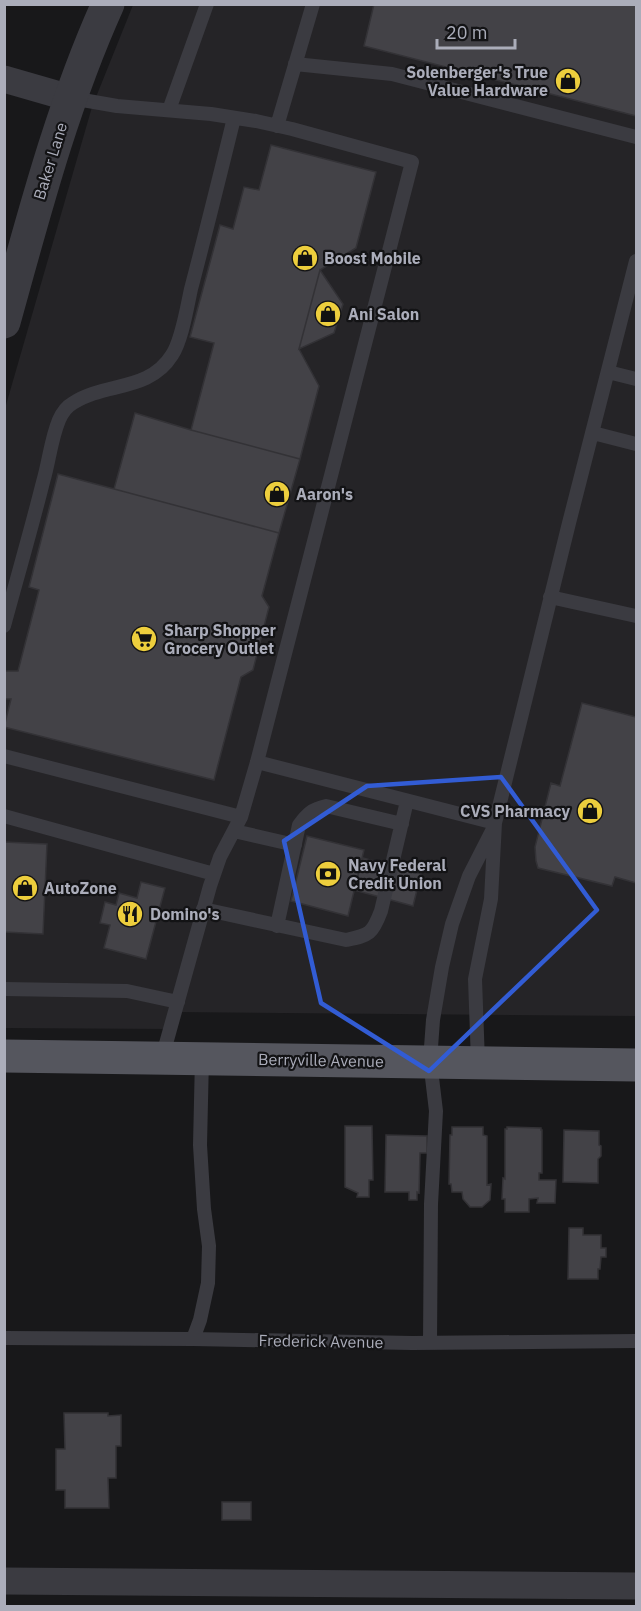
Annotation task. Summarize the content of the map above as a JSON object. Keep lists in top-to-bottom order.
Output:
{
  "streets": {
    "main road": ["Berryville Avenue"],
    "street": ["Baker Lane"],
    "lane": ["Frederick Avenue"]
  },
  "places": {
    "shop": [
      "Solenberger's True Value Hardware",
      "Boost Mobile",
      "Ani Salon",
      "Aaron's",
      "CVS Pharmacy",
      "AutoZone"
    ],
    "supermarket": ["Sharp Shopper Grocery Outlet"],
    "bank": ["Navy Federal Credit Union"],
    "restaurant": ["Domino's"]
  },
  "scale_bar": "20 m"
}
